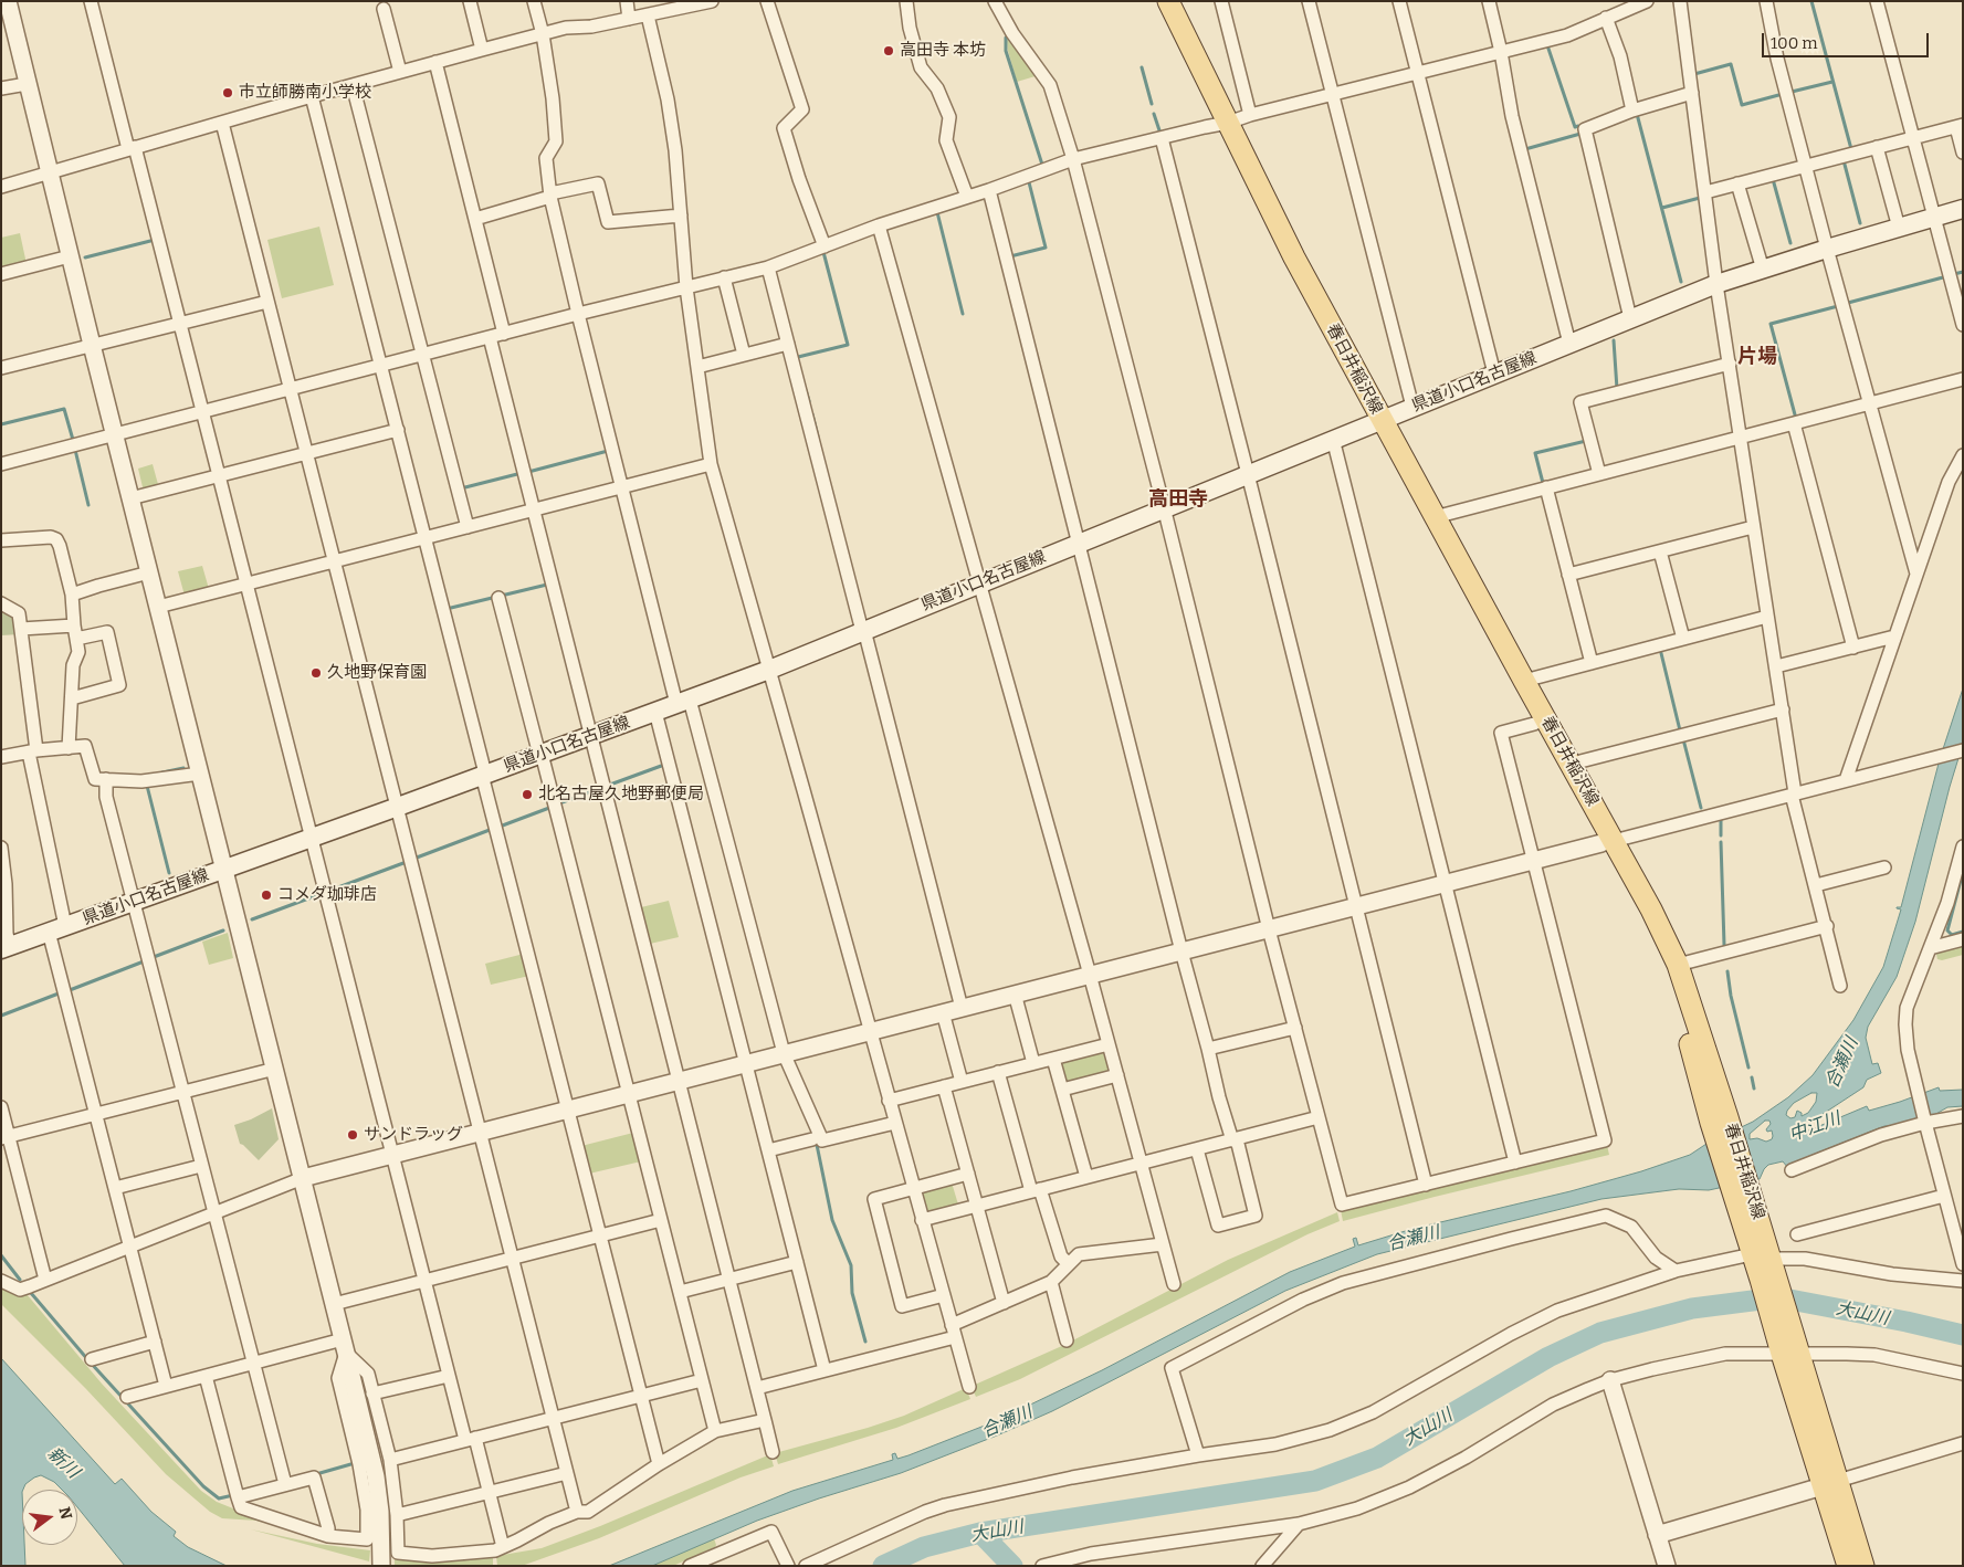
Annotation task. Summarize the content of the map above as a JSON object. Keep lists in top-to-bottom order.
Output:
{
  "streets": {
    "main road": ["春日井稲沢線", "県道小口名古屋線"]
  },
  "crossings": [
    ["春日井稲沢線", "県道小口名古屋線"]
  ],
  "districts": ["片場", "高田寺"],
  "water": [
    "合瀬川",
    "中江川",
    "大山川",
    "新川"
  ],
  "places": [
    "高田寺 本坊",
    "市立師勝南小学校",
    "久地野保育園",
    "北名古屋久地野郵便局",
    "コメダ珈琲店",
    "サンドラッグ"
  ],
  "scale_bar": "100 m",
  "north": "right"
}
